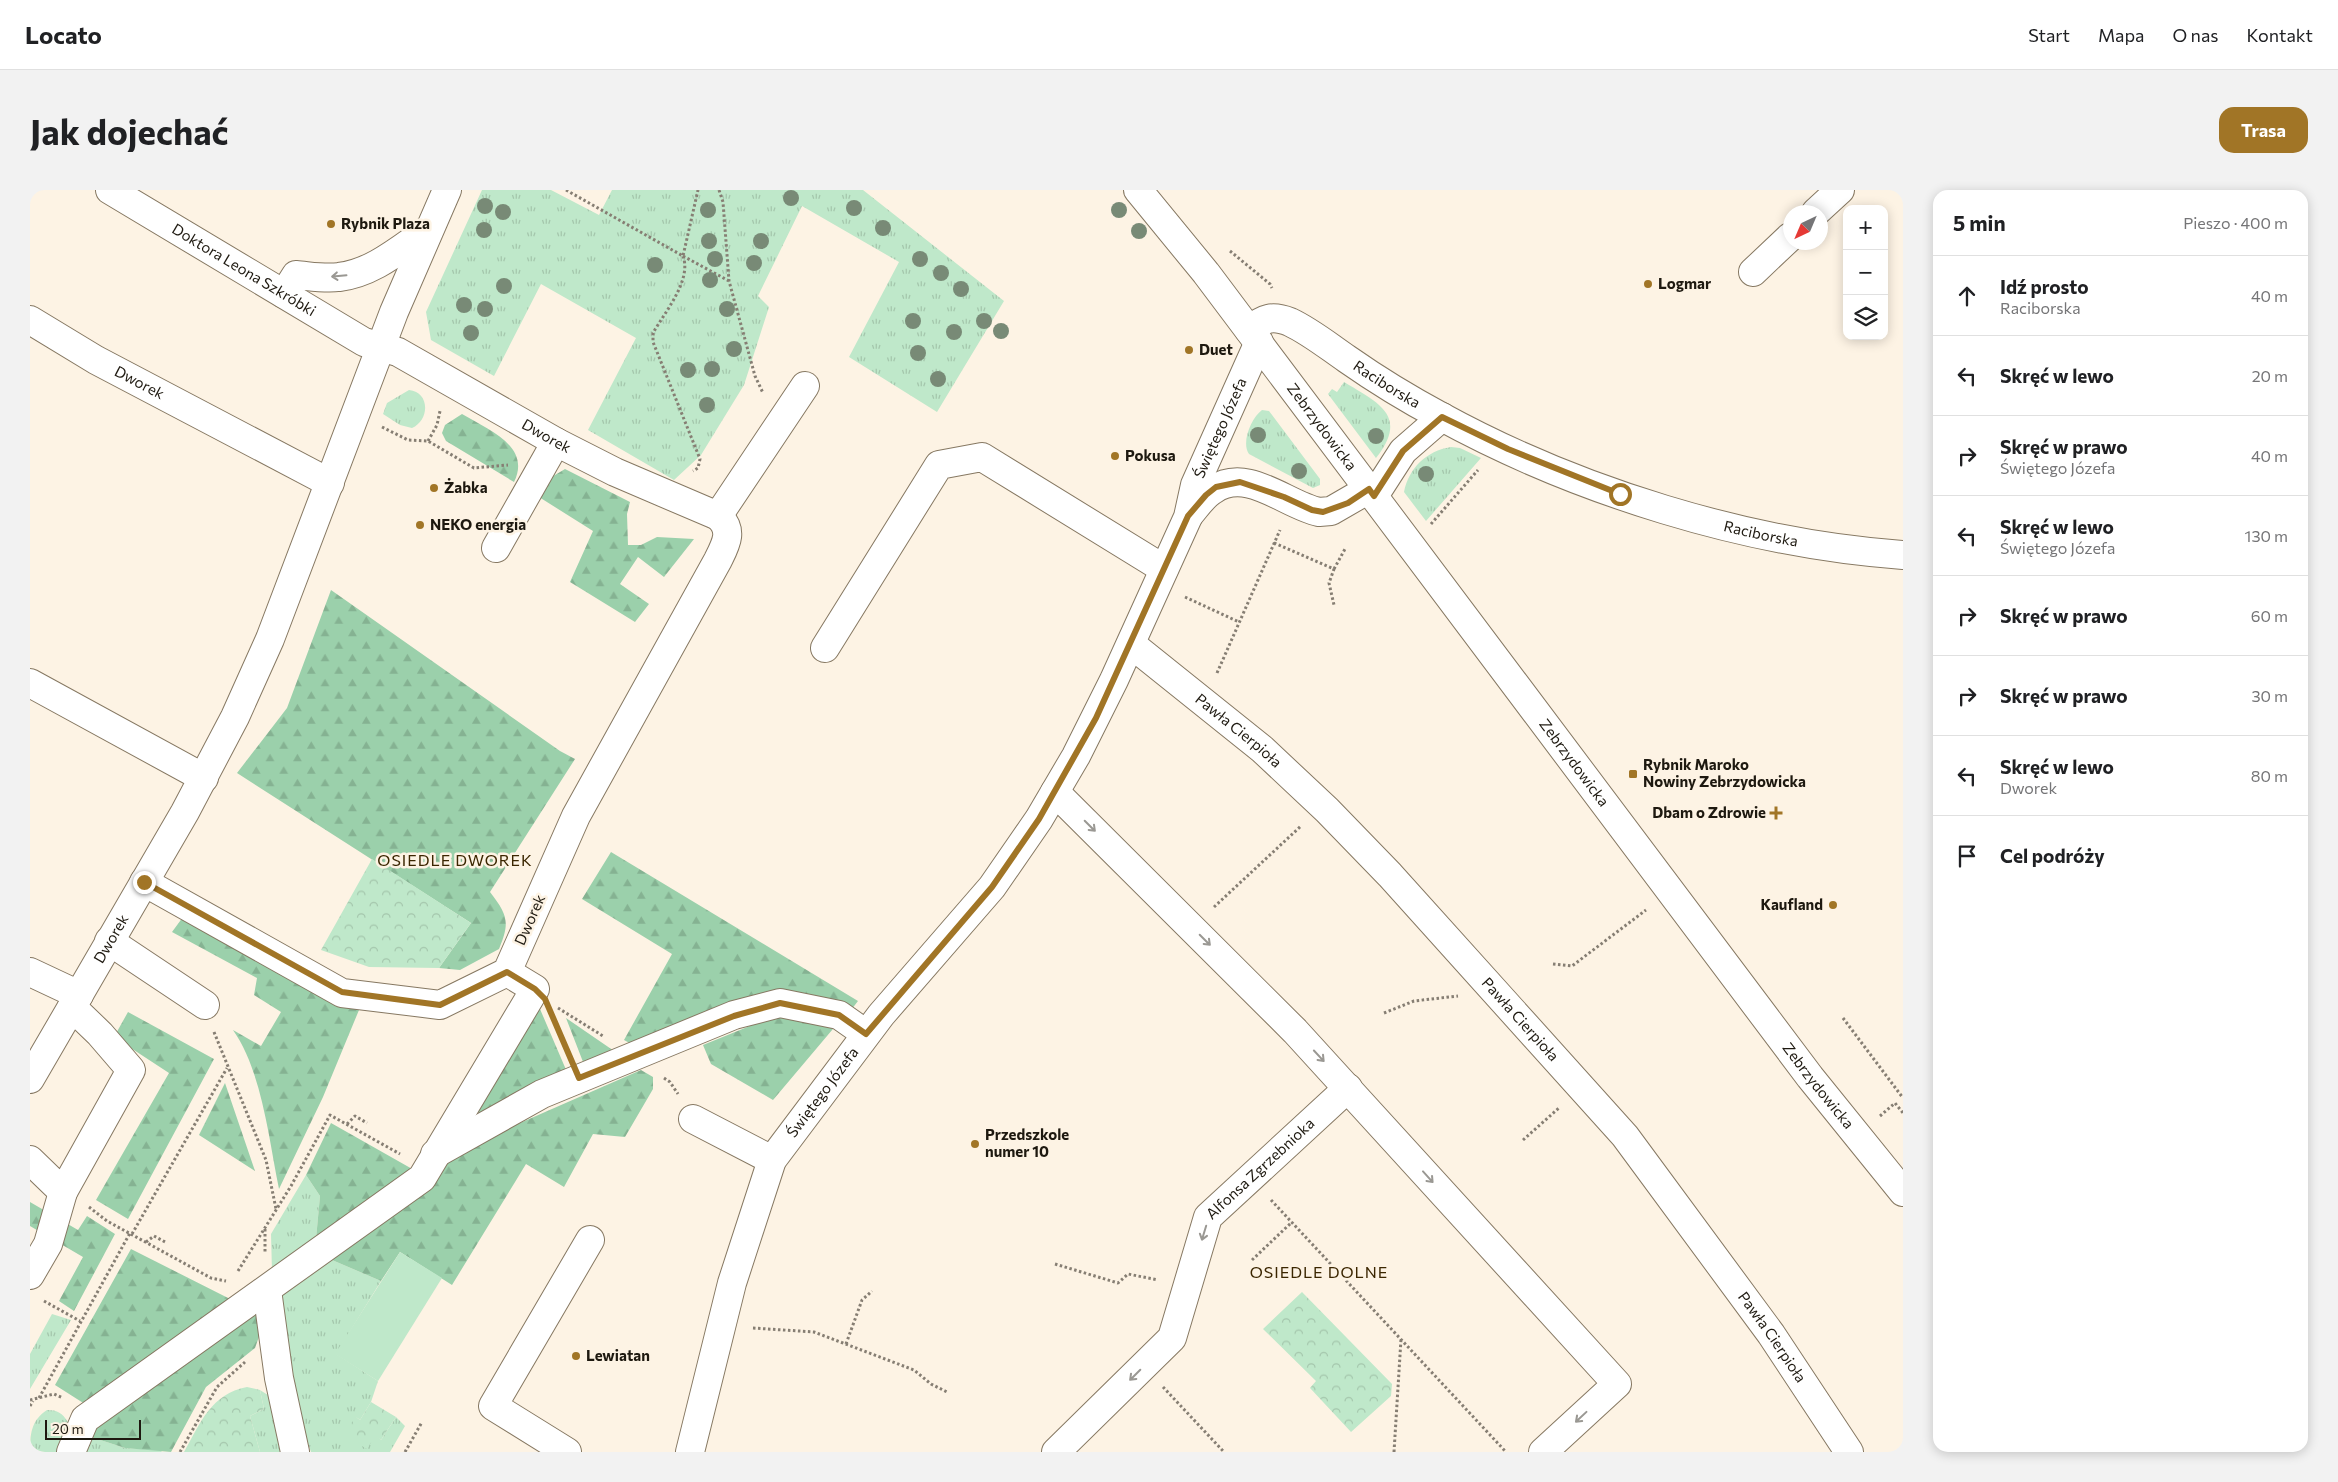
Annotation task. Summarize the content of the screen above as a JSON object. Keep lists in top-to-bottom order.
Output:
{
  "streets": {
    "street": [
      "Doktora Leona Szkróbki",
      "Dworek",
      "Raciborska",
      "Zebrzydowicka",
      "Świętego Józefa",
      "Pawła Cierpioła",
      "Alfonsa Zgrzebnioka"
    ]
  },
  "crossings": [
    ["Doktora Leona Szkróbki", "Dworek"],
    ["Raciborska", "Zebrzydowicka"],
    ["Raciborska", "Świętego Józefa"],
    ["Zebrzydowicka", "Świętego Józefa"],
    ["Świętego Józefa", "Pawła Cierpioła"]
  ],
  "one_way": ["Alfonsa Zgrzebnioka"],
  "districts": ["OSIEDLE DWOREK", "OSIEDLE DOLNE"],
  "places": {
    "other": [
      "Rybnik Plaza",
      "Logmar",
      "Duet",
      "Pokusa",
      "Żabka",
      "NEKO energia",
      "Kaufland",
      "Przedszkole numer 10",
      "Lewiatan"
    ],
    "transit": ["Rybnik Maroko Nowiny Zebrzydowicka"],
    "health": ["Dbam o Zdrowie"]
  },
  "scale_bar": "20 m",
  "north": "bottom left",
  "page": {
    "header": "Locato",
    "nav": [
      "Start",
      "Mapa",
      "O nas",
      "Kontakt"
    ],
    "buttons": "Trasa",
    "title": "Jak dojechać",
    "heading": ["5 min", "Pieszo · 400 m"],
    "map_buttons": ["+", "−"],
    "list": [
      ["Idź prosto", "Raciborska", "40 m"],
      ["Skręć w lewo", "20 m"],
      ["Skręć w prawo", "Świętego Józefa", "40 m"],
      ["Skręć w lewo", "Świętego Józefa", "130 m"],
      ["Skręć w prawo", "60 m"],
      ["Skręć w prawo", "30 m"],
      ["Skręć w lewo", "Dworek", "80 m"],
      "Cel podróży"
    ],
    "scale": "20 m"
  }
}
